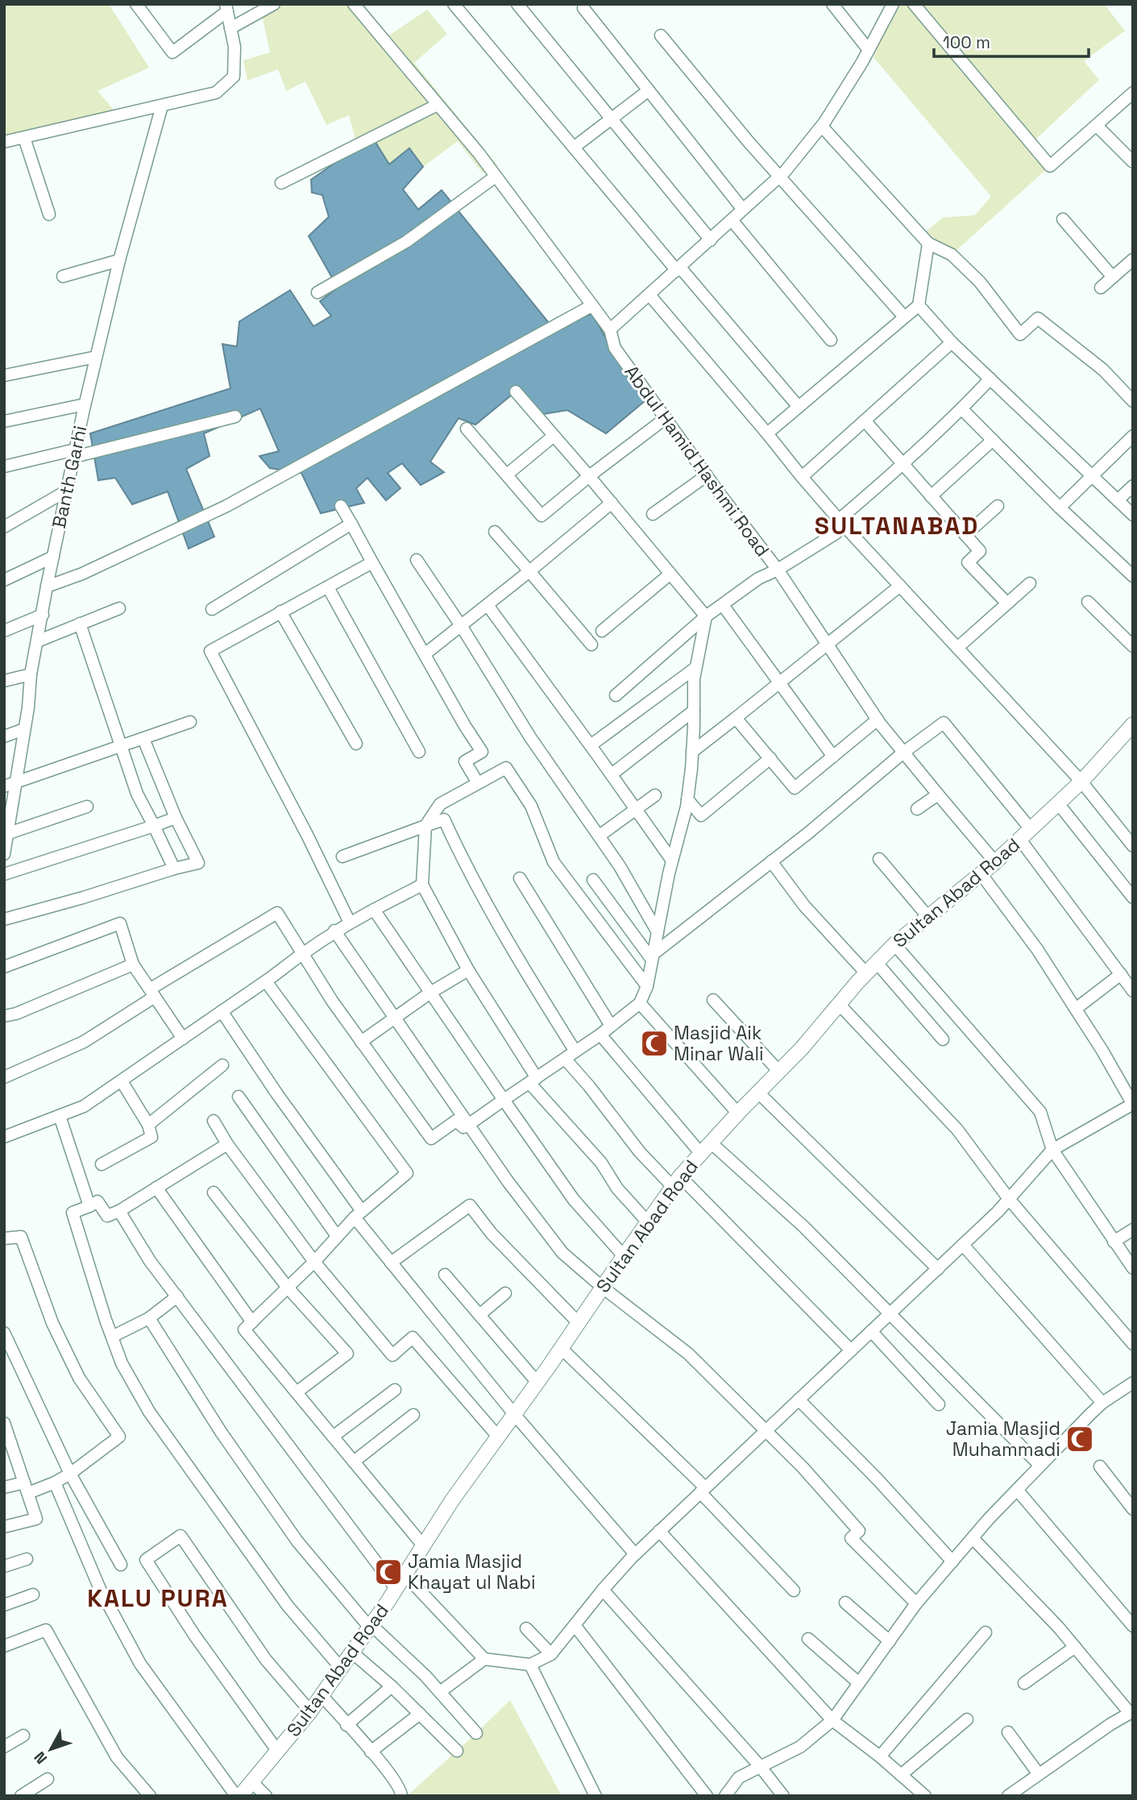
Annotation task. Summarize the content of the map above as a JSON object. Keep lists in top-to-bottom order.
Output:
{
  "streets": {
    "street": ["Abdul Hamid Hashmi Road", "Banth Garhi", "Sultan Abad Road"]
  },
  "districts": ["SULTANABAD", "KALU PURA"],
  "places": {
    "mosque": ["Masjid Aik Minar Wali", "Jamia Masjid Muhammadi", "Jamia Masjid Khayat ul Nabi"]
  },
  "scale_bar": "100 m",
  "north": "bottom left"
}
